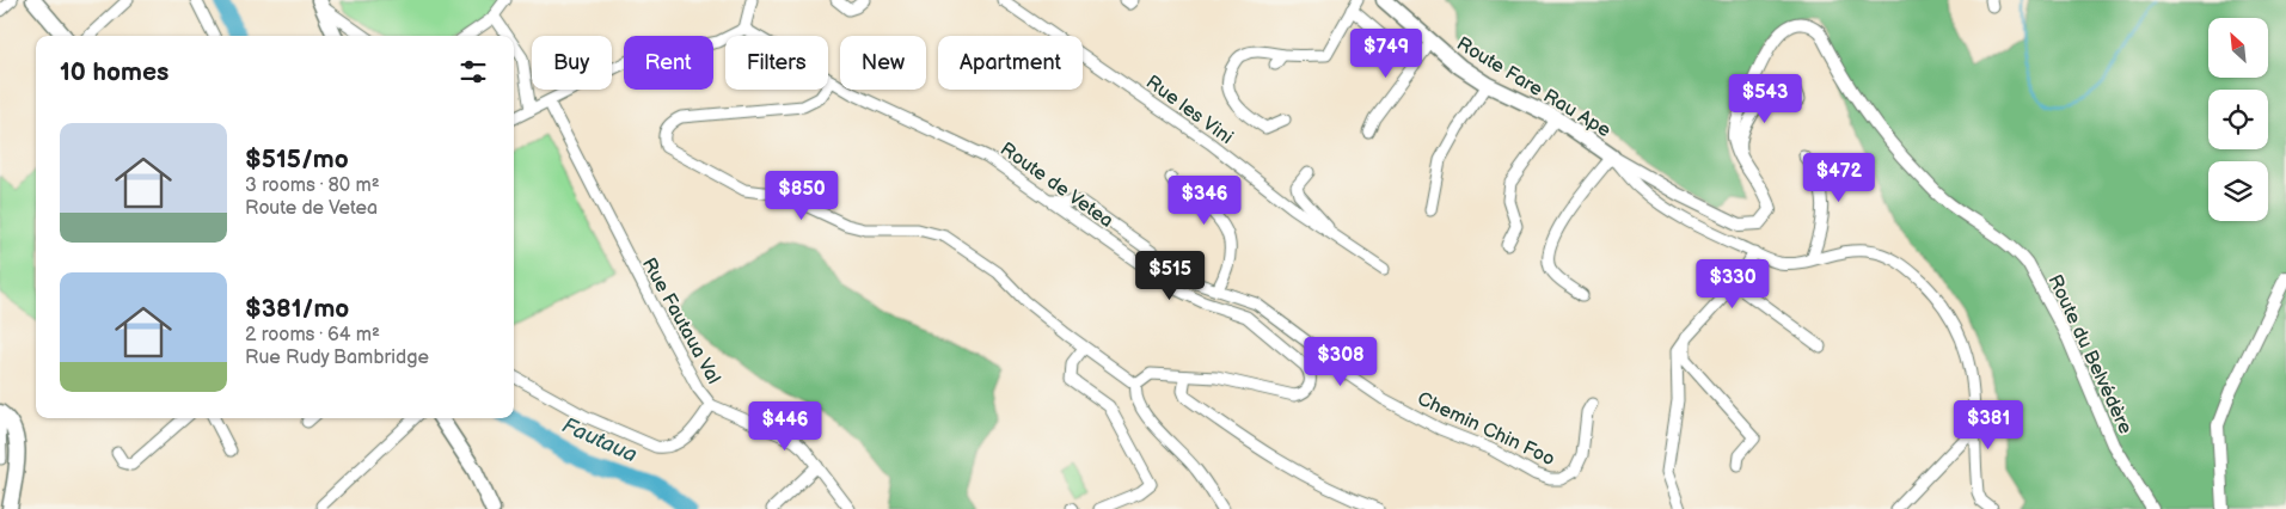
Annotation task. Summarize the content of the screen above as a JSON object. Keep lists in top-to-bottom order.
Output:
{
  "streets": {
    "main road": ["Route Fare Rau Ape"],
    "street": [
      "Rue les Vini",
      "Route de Vetea",
      "Rue Fautaua Val",
      "Route du Belvédère",
      "Chemin Chin Foo"
    ]
  },
  "crossings": [
    ["Route Fare Rau Ape", "Route du Belvédère"],
    ["Route de Vetea", "Chemin Chin Foo"]
  ],
  "water": ["Fautaua"],
  "north": "top left",
  "page": {
    "price": [
      "$749",
      "$543",
      "$472",
      "$850",
      "$346",
      "$515",
      "$330",
      "$308",
      "$381",
      "$446"
    ],
    "chip": [
      "Buy",
      "Rent",
      "Filters",
      "New",
      "Apartment"
    ],
    "heading": "10 homes",
    "list": [
      {
        "name": "$515/mo",
        "note": "3 rooms · 80 m² · Route de Vetea"
      },
      {
        "name": "$381/mo",
        "note": "2 rooms · 64 m² · Rue Rudy Bambridge"
      }
    ]
  }
}
